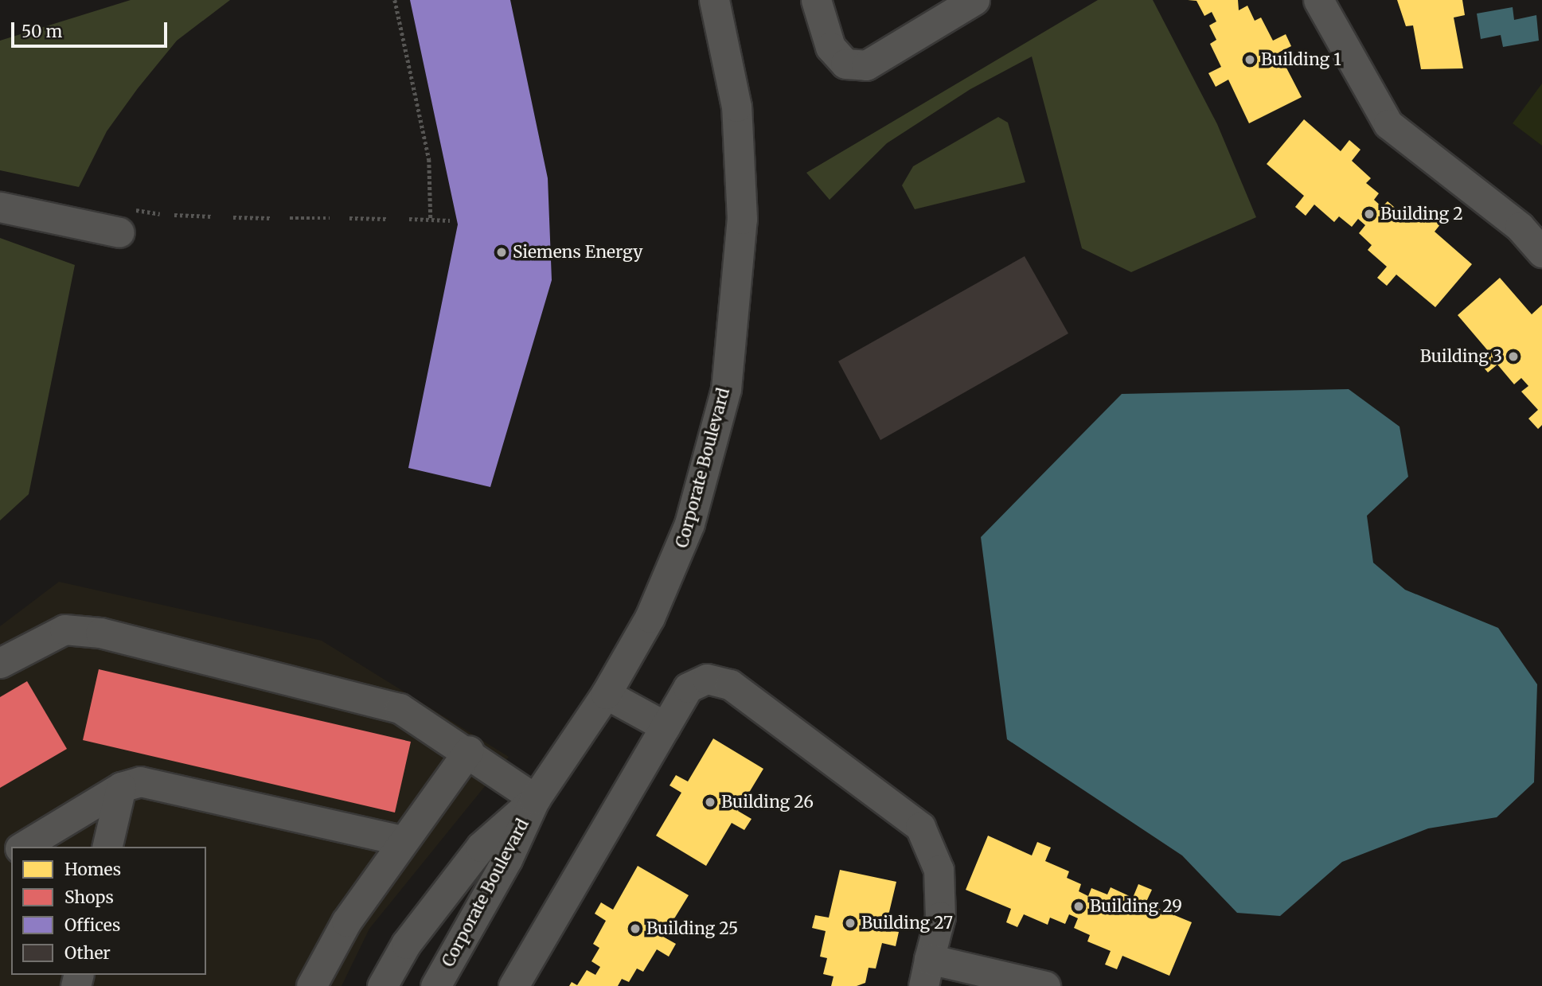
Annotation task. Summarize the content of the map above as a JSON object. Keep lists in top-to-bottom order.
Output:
{
  "streets": {
    "street": ["Corporate Boulevard"]
  },
  "places": [
    "Building 1",
    "Building 2",
    "Siemens Energy",
    "Building 3",
    "Building 26",
    "Building 29",
    "Building 27",
    "Building 25"
  ],
  "legend": [
    "Homes",
    "Shops",
    "Offices",
    "Other"
  ],
  "scale_bar": "50 m"
}
